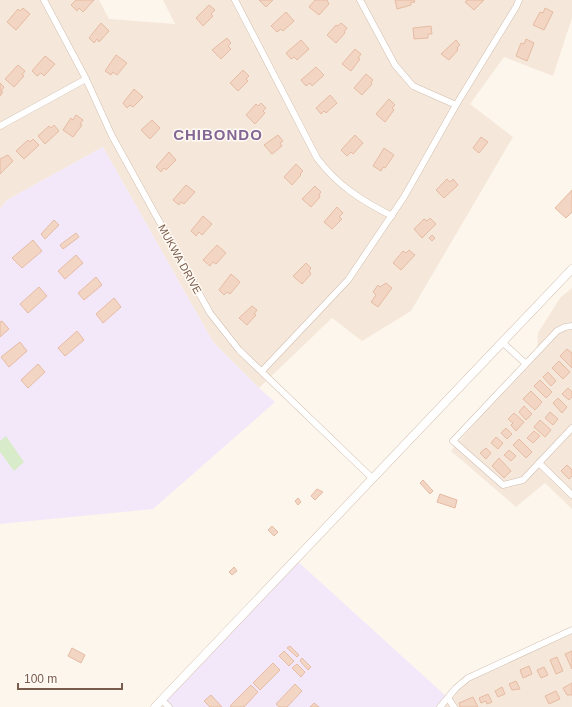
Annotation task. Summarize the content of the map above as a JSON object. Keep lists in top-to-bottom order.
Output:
{
  "streets": {
    "street": ["MUKWA DRIVE"]
  },
  "districts": ["CHIBONDO"],
  "scale_bar": "100 m"
}
